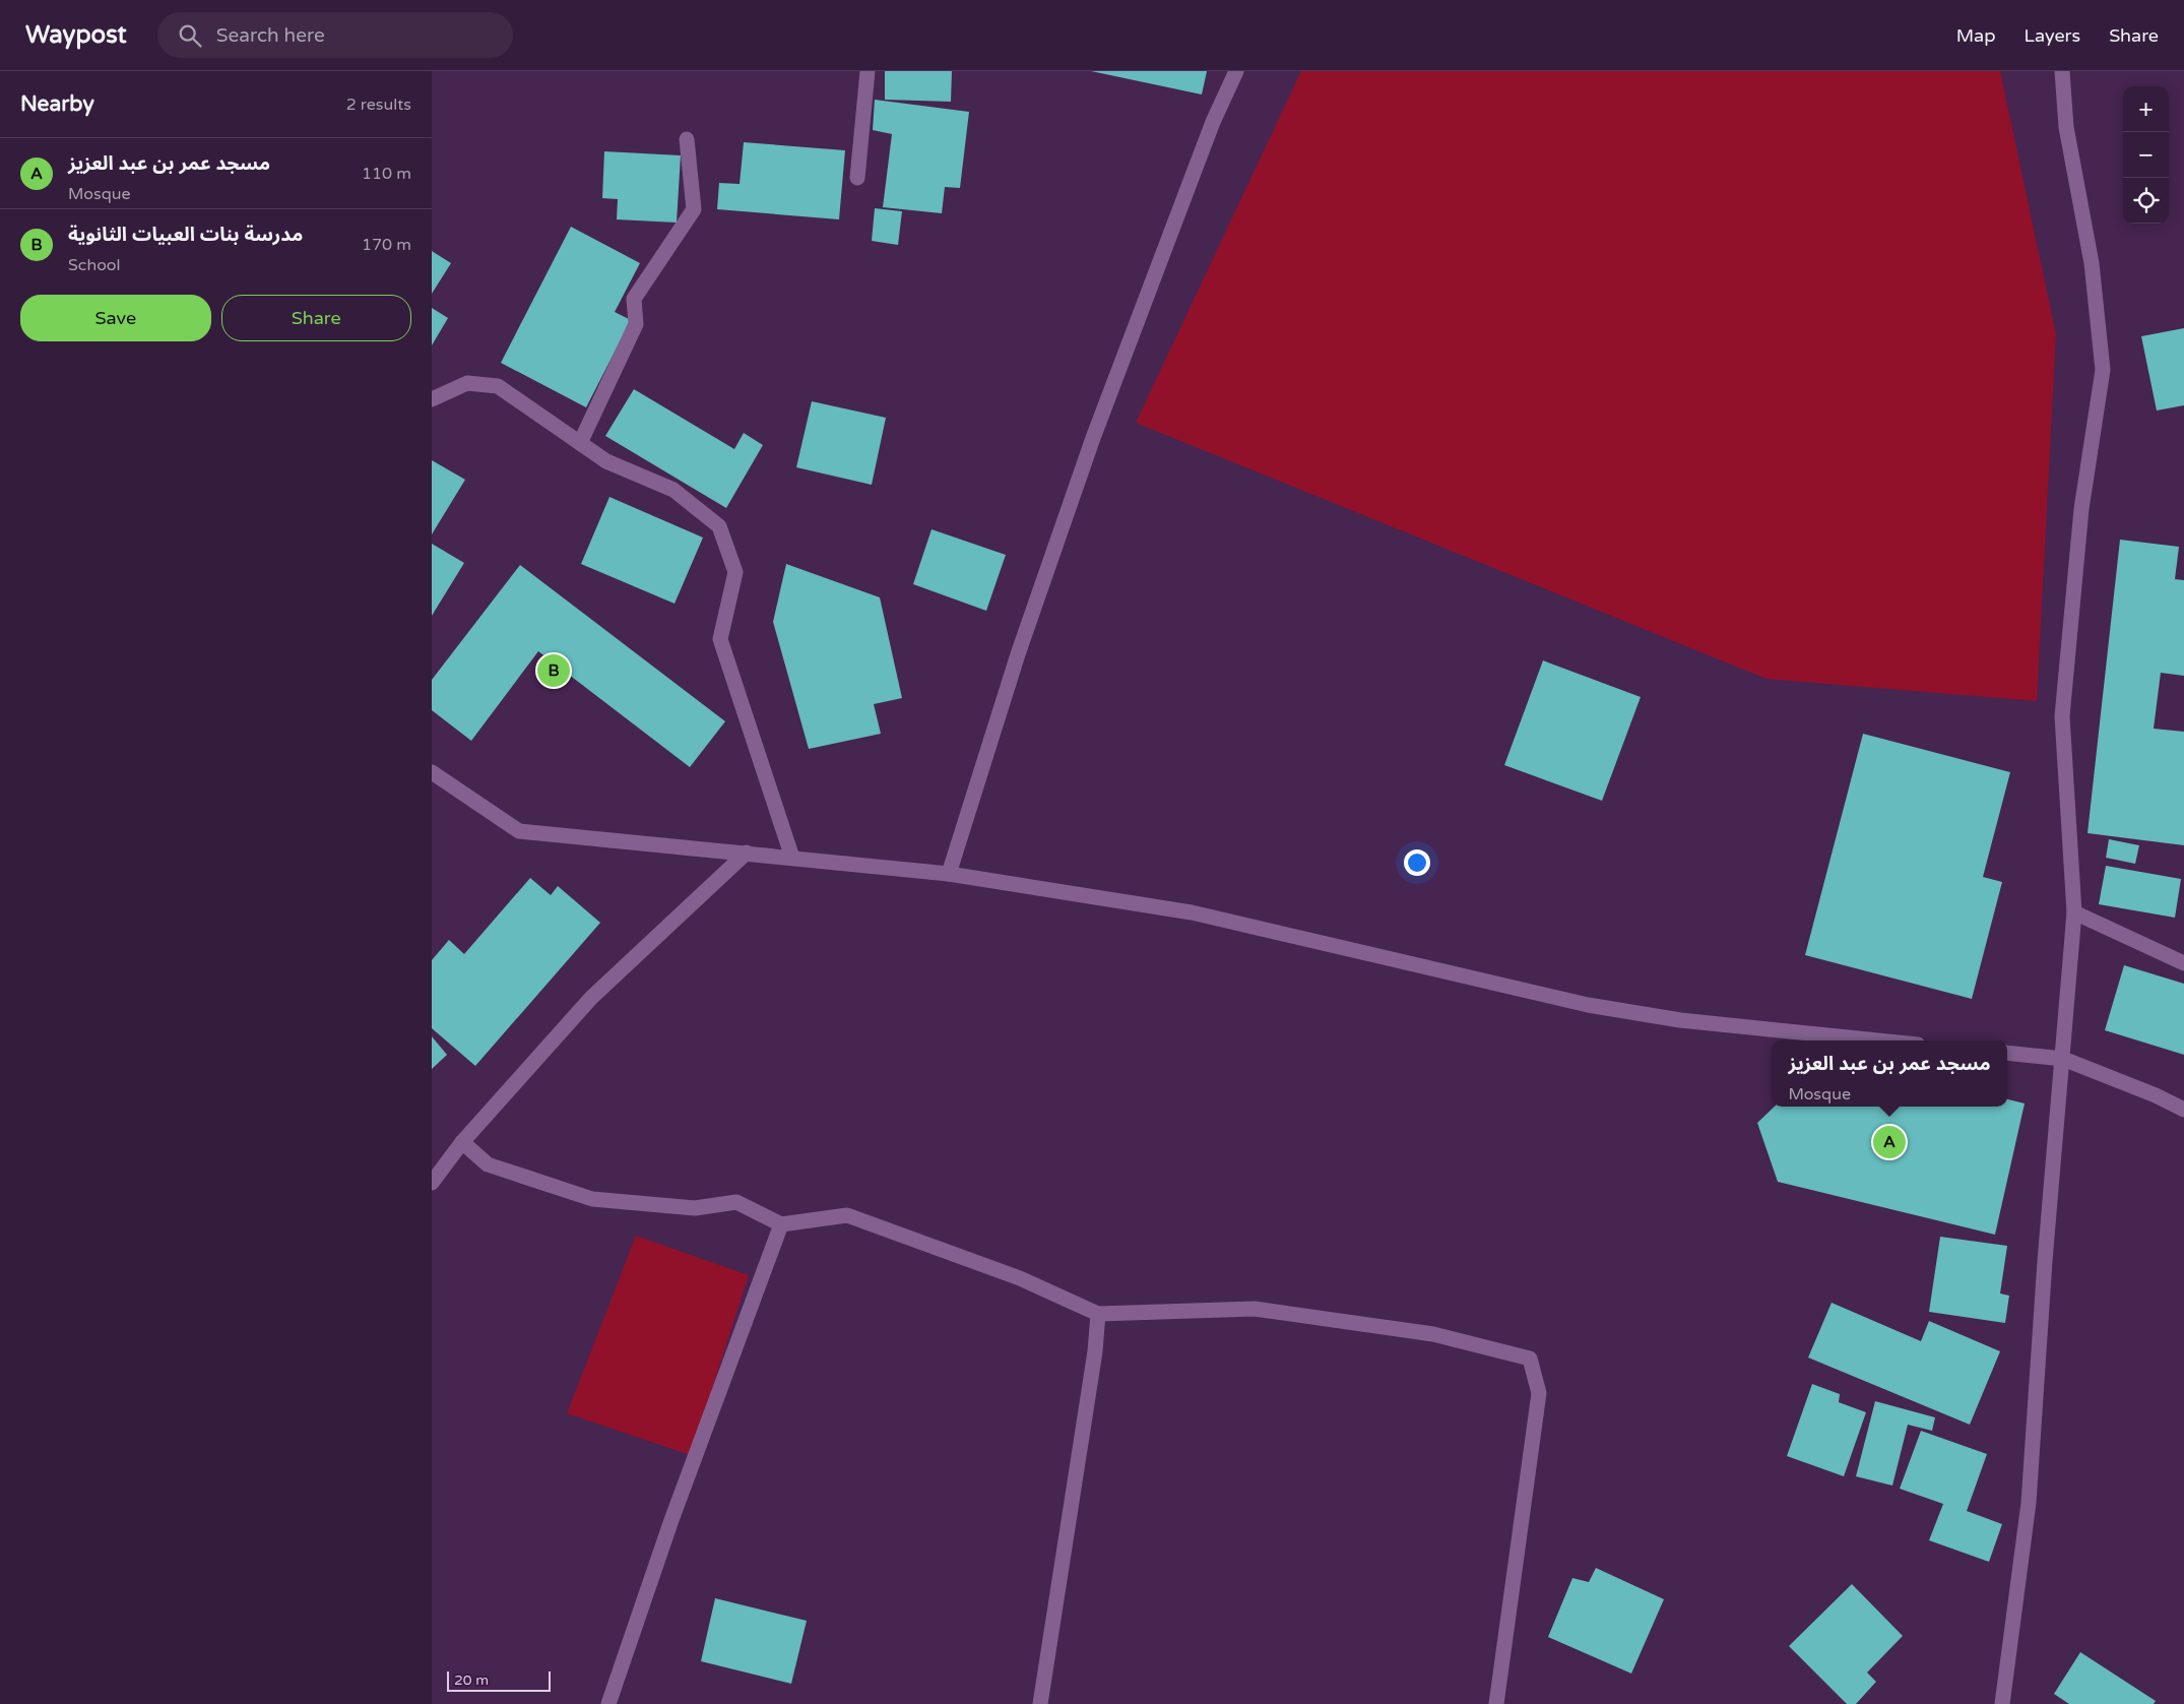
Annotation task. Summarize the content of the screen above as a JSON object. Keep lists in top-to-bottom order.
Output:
{
  "scale_bar": "20 m",
  "page": {
    "header": "Waypost",
    "search": "Search here",
    "nav": ["Map", "Layers", "Share"],
    "heading": ["Nearby", "2 results"],
    "map_buttons": ["+", "−"],
    "list": [
      {
        "mark": "A",
        "name": "مسجد عمر بن عبد العزيز",
        "note": "Mosque",
        "value": "110 m"
      },
      {
        "mark": "B",
        "name": "مدرسة بنات العبيات الثانوية",
        "note": "School",
        "value": "170 m"
      }
    ],
    "buttons": ["Save", "Share"],
    "pins": ["B", "A"],
    "popup": ["مسجد عمر بن عبد العزيز", "Mosque"],
    "scale": "20 m"
  }
}
